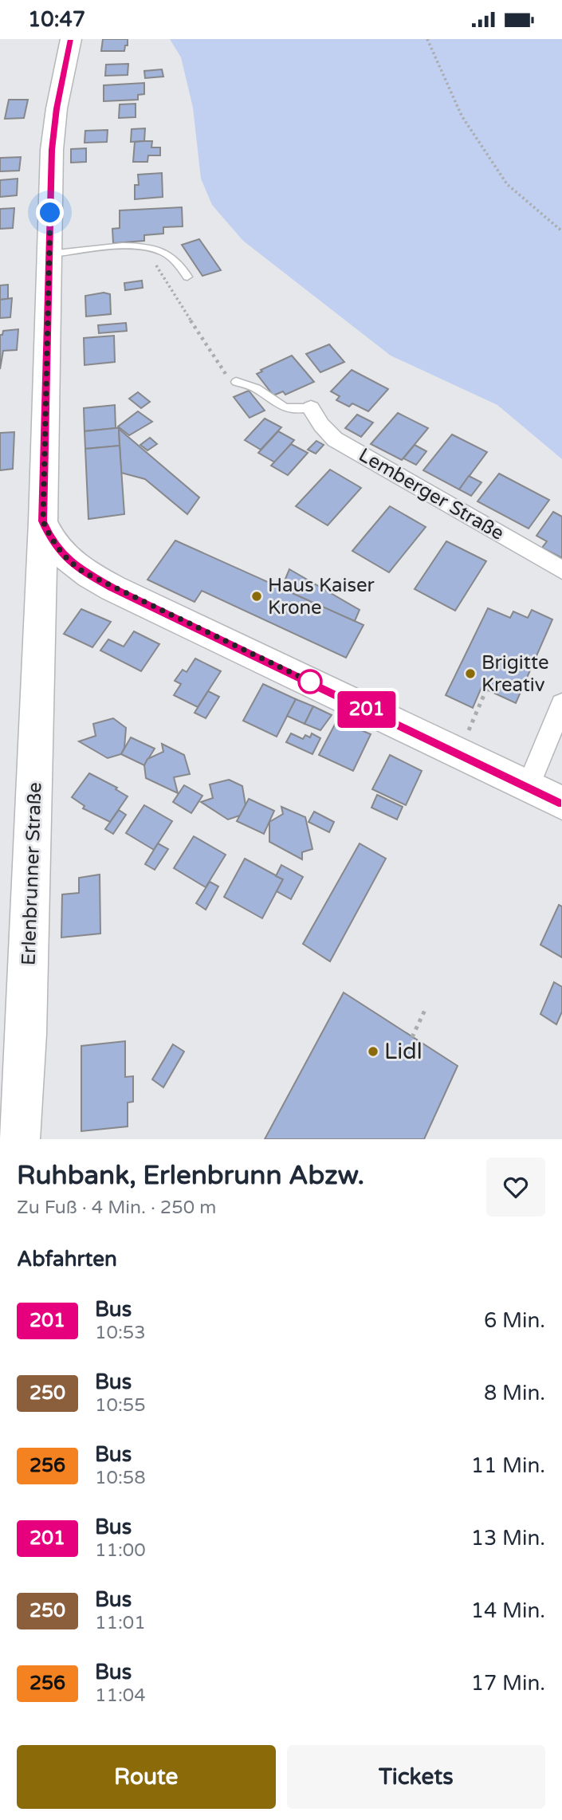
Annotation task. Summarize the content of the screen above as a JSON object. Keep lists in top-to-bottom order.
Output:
{
  "streets": {
    "main road": ["Erlenbrunner Straße"],
    "street": ["Lemberger Straße"]
  },
  "places": ["Haus Kaiser Krone", "Brigitte Kreativ", "Lidl"],
  "lines": ["bus line 201"],
  "page": {
    "status": "10:47",
    "on_map": "201",
    "heading": [
      ["Ruhbank, Erlenbrunn Abzw.", "Zu Fuß · 4 Min. · 250 m"],
      "Abfahrten"
    ],
    "list": [
      {
        "mark": "201",
        "name": "Bus",
        "note": "10:53",
        "value": "6 Min."
      },
      {
        "mark": "250",
        "name": "Bus",
        "note": "10:55",
        "value": "8 Min."
      },
      {
        "mark": "256",
        "name": "Bus",
        "note": "10:58",
        "value": "11 Min."
      },
      {
        "mark": "201",
        "name": "Bus",
        "note": "11:00",
        "value": "13 Min."
      },
      {
        "mark": "250",
        "name": "Bus",
        "note": "11:01",
        "value": "14 Min."
      },
      {
        "mark": "256",
        "name": "Bus",
        "note": "11:04",
        "value": "17 Min."
      }
    ],
    "buttons": ["Route", "Tickets"]
  }
}
